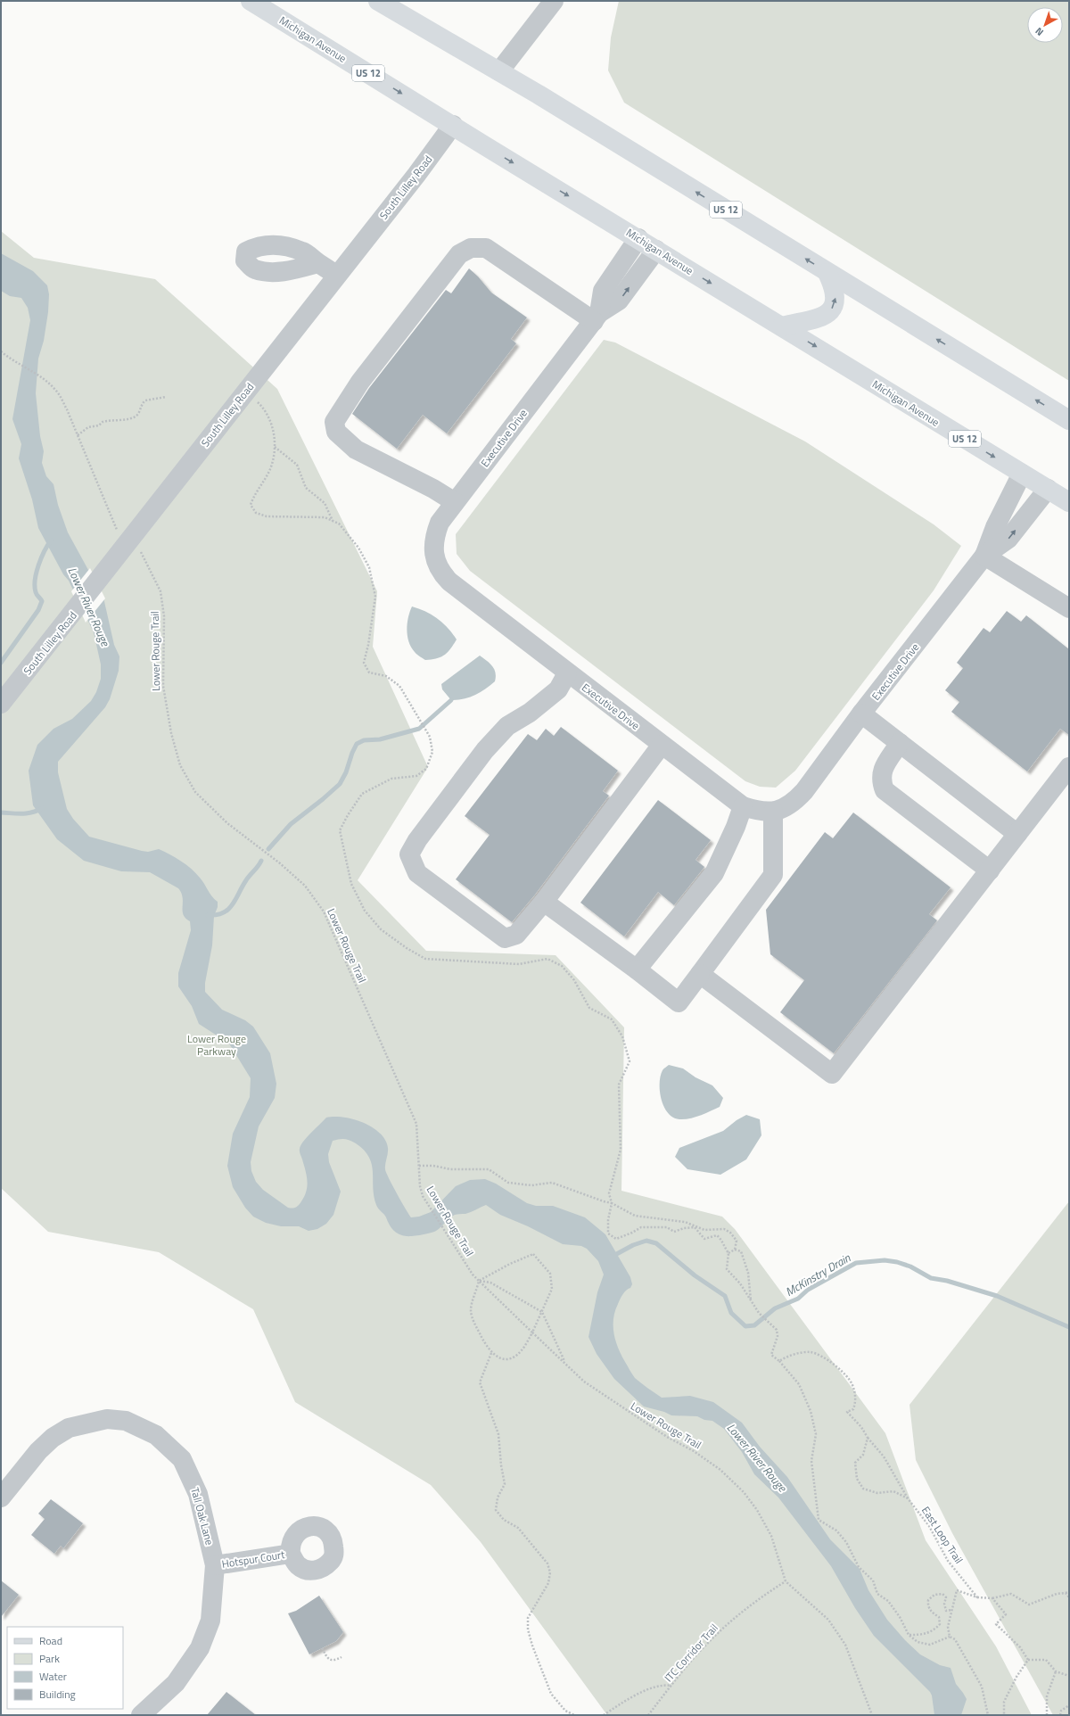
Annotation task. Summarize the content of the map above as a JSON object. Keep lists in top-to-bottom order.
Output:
{
  "streets": {
    "main road": ["Michigan Avenue", "US 12"],
    "street": [
      "South Lilley Road",
      "Executive Drive",
      "Tall Oak Lane",
      "Hotspur Court"
    ],
    "path": ["Lower Rouge Trail", "East Loop Trail", "ITC Corridor Trail"]
  },
  "crossings": [
    ["Michigan Avenue", "South Lilley Road"],
    ["Michigan Avenue", "Executive Drive"],
    ["Lower Rouge Trail", "ITC Corridor Trail"],
    ["Tall Oak Lane", "Hotspur Court"]
  ],
  "water": ["Lower River Rouge", "McKinstry Drain"],
  "parks": ["Lower Rouge Parkway"],
  "legend": [
    "Road",
    "Park",
    "Water",
    "Building"
  ],
  "north": "bottom left"
}
